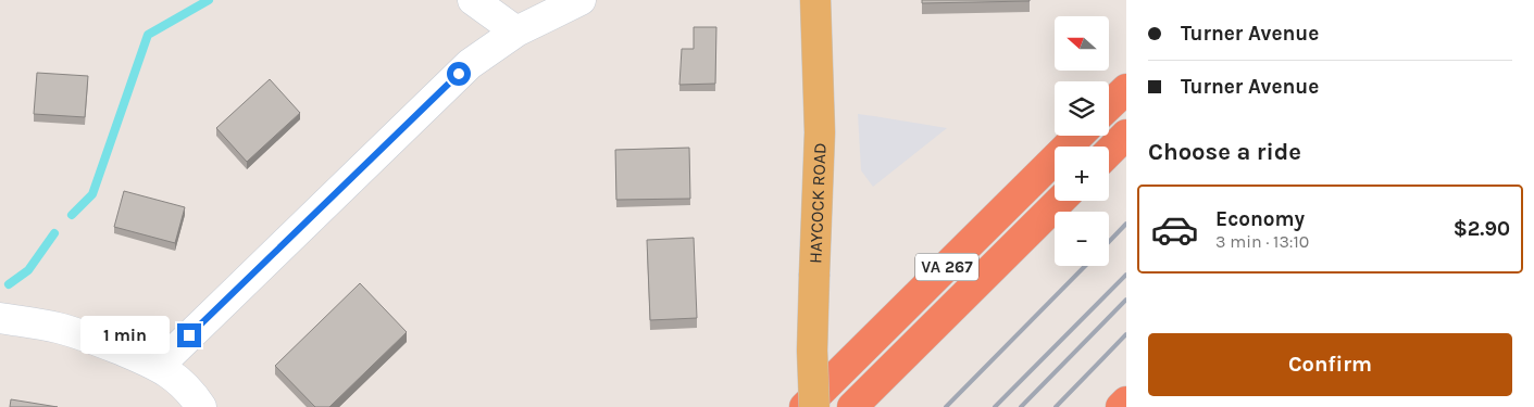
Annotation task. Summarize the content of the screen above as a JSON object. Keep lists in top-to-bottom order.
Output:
{
  "streets": {
    "highway": ["VA 267"],
    "main road": ["HAYCOCK ROAD"]
  },
  "north": "left",
  "page": {
    "banner": ["Turner Avenue", "Turner Avenue"],
    "map_buttons": ["+", "−"],
    "heading": "Choose a ride",
    "list": [
      {
        "name": "Economy",
        "note": "3 min · 13:10",
        "value": "$2.90"
      }
    ],
    "bubble": "1 min",
    "buttons": "Confirm"
  }
}
